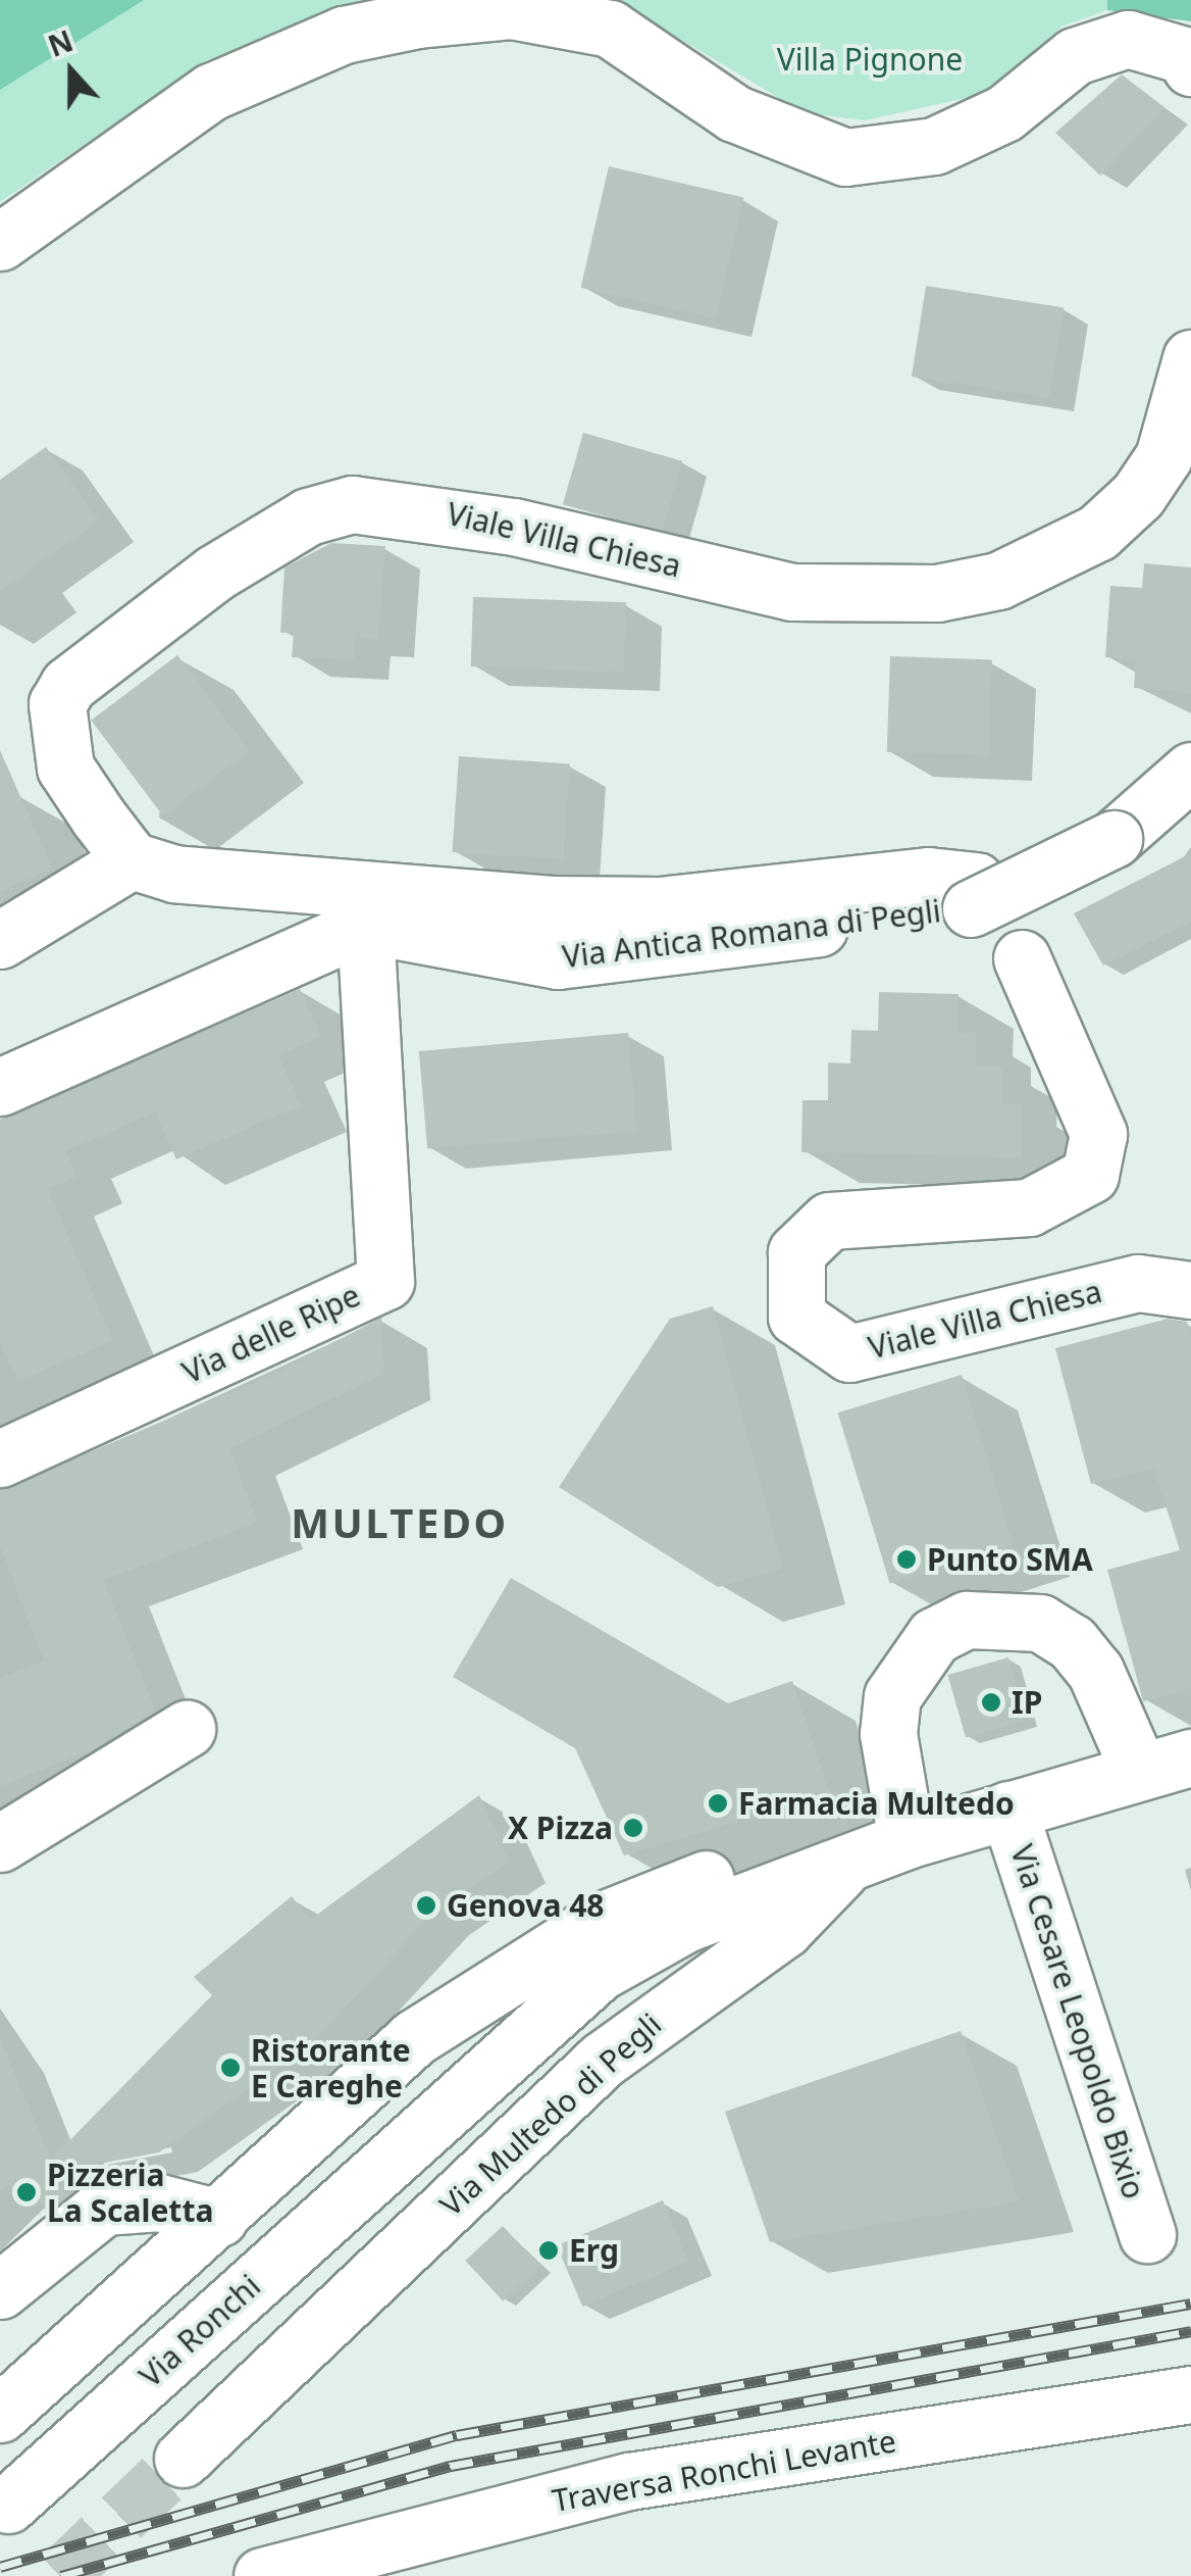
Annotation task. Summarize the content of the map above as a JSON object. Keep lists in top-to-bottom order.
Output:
{
  "streets": {
    "street": [
      "Viale Villa Chiesa",
      "Via Antica Romana di Pegli",
      "Via delle Ripe",
      "Via Cesare Leopoldo Bixio",
      "Via Multedo di Pegli",
      "Via Ronchi",
      "Traversa Ronchi Levante"
    ]
  },
  "crossings": [
    ["Via Antica Romana di Pegli", "Via delle Ripe"],
    ["Via Cesare Leopoldo Bixio", "Via Multedo di Pegli"],
    ["Via Multedo di Pegli", "Via Ronchi"]
  ],
  "districts": ["MULTEDO"],
  "parks": ["Villa Pignone"],
  "places": [
    "Punto SMA",
    "IP",
    "Farmacia Multedo",
    "X Pizza",
    "Genova 48",
    "Ristorante E Careghe",
    "Pizzeria La Scaletta",
    "Erg"
  ],
  "north": "top"
}
